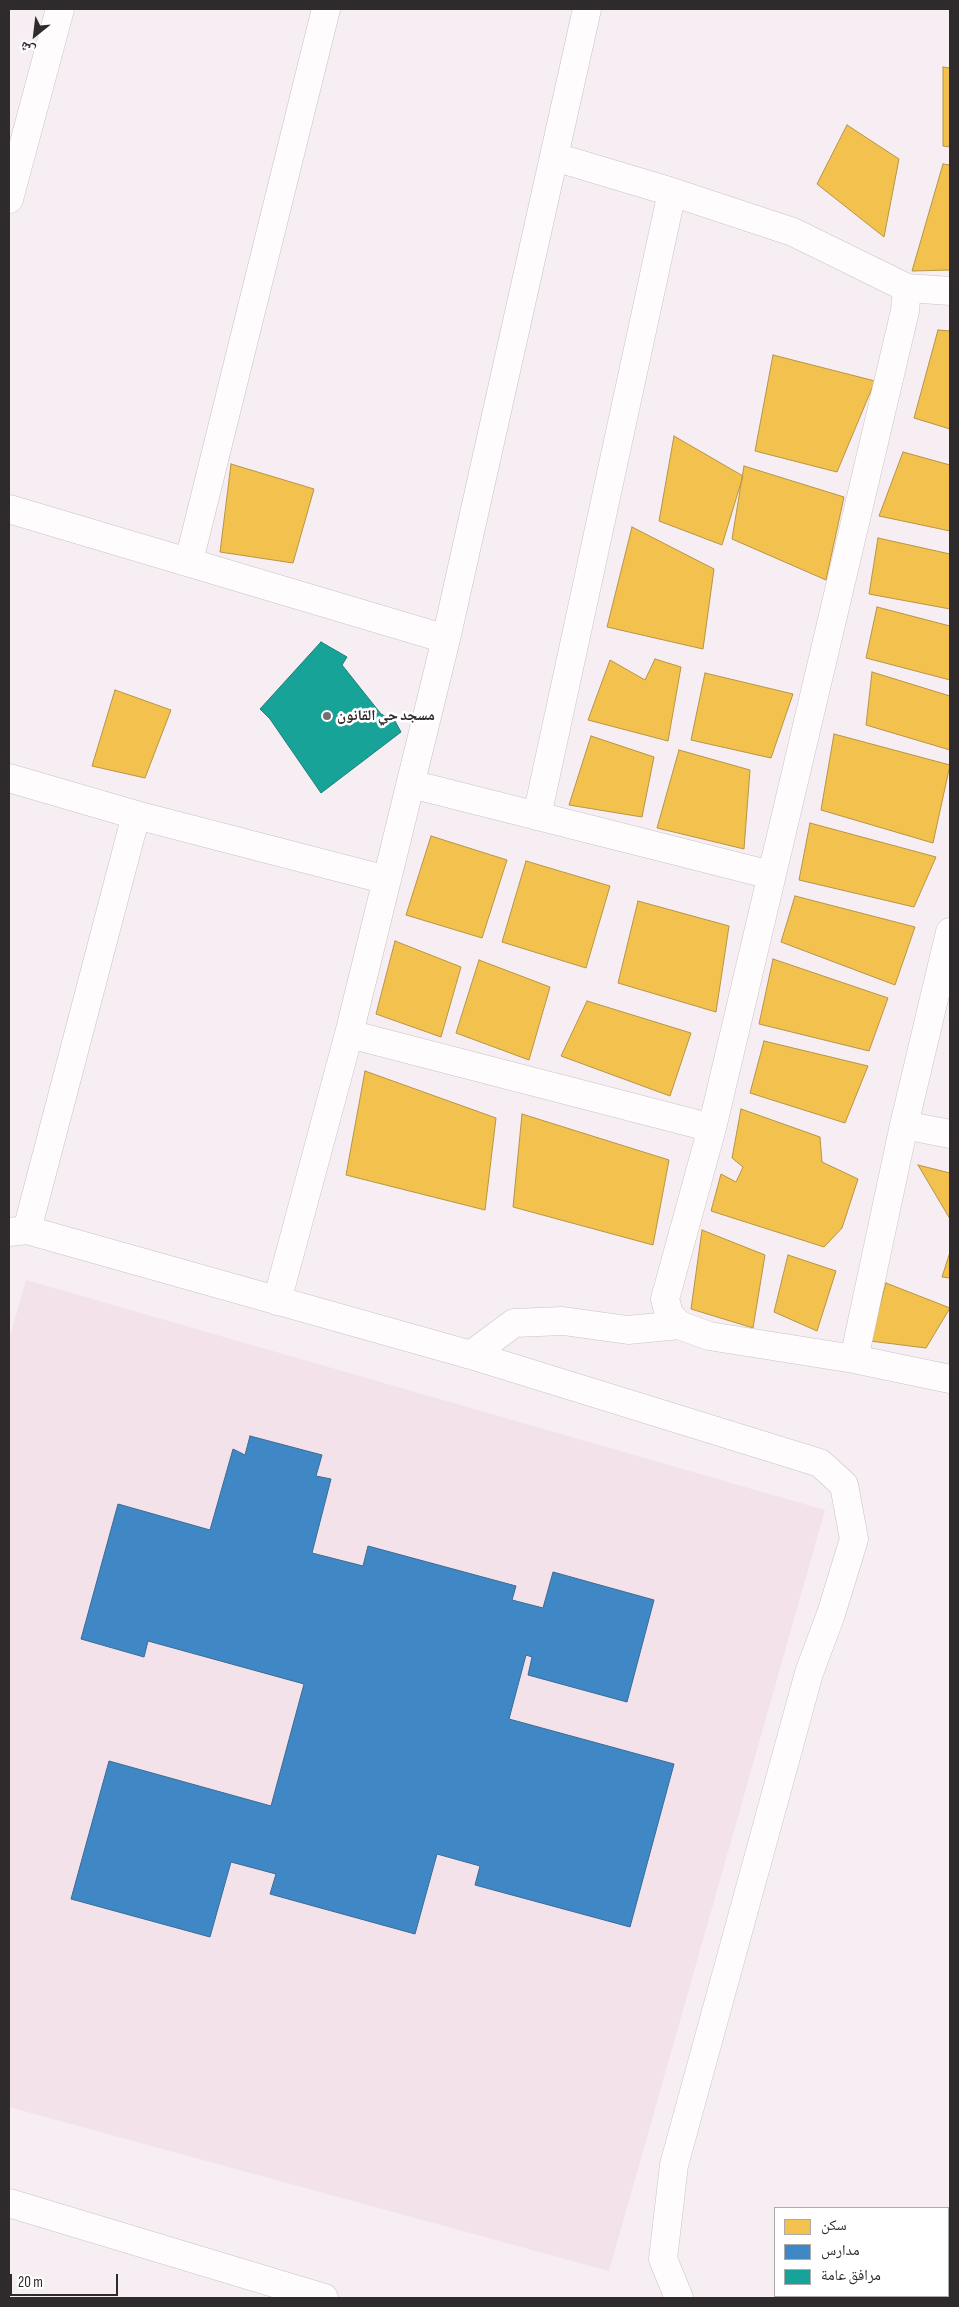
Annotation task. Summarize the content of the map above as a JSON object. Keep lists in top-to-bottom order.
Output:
{
  "places": ["مسجد حي القانون"],
  "legend": ["سكن", "مدارس", "مرافق عامة"],
  "scale_bar": "20 m",
  "north": "bottom left"
}
